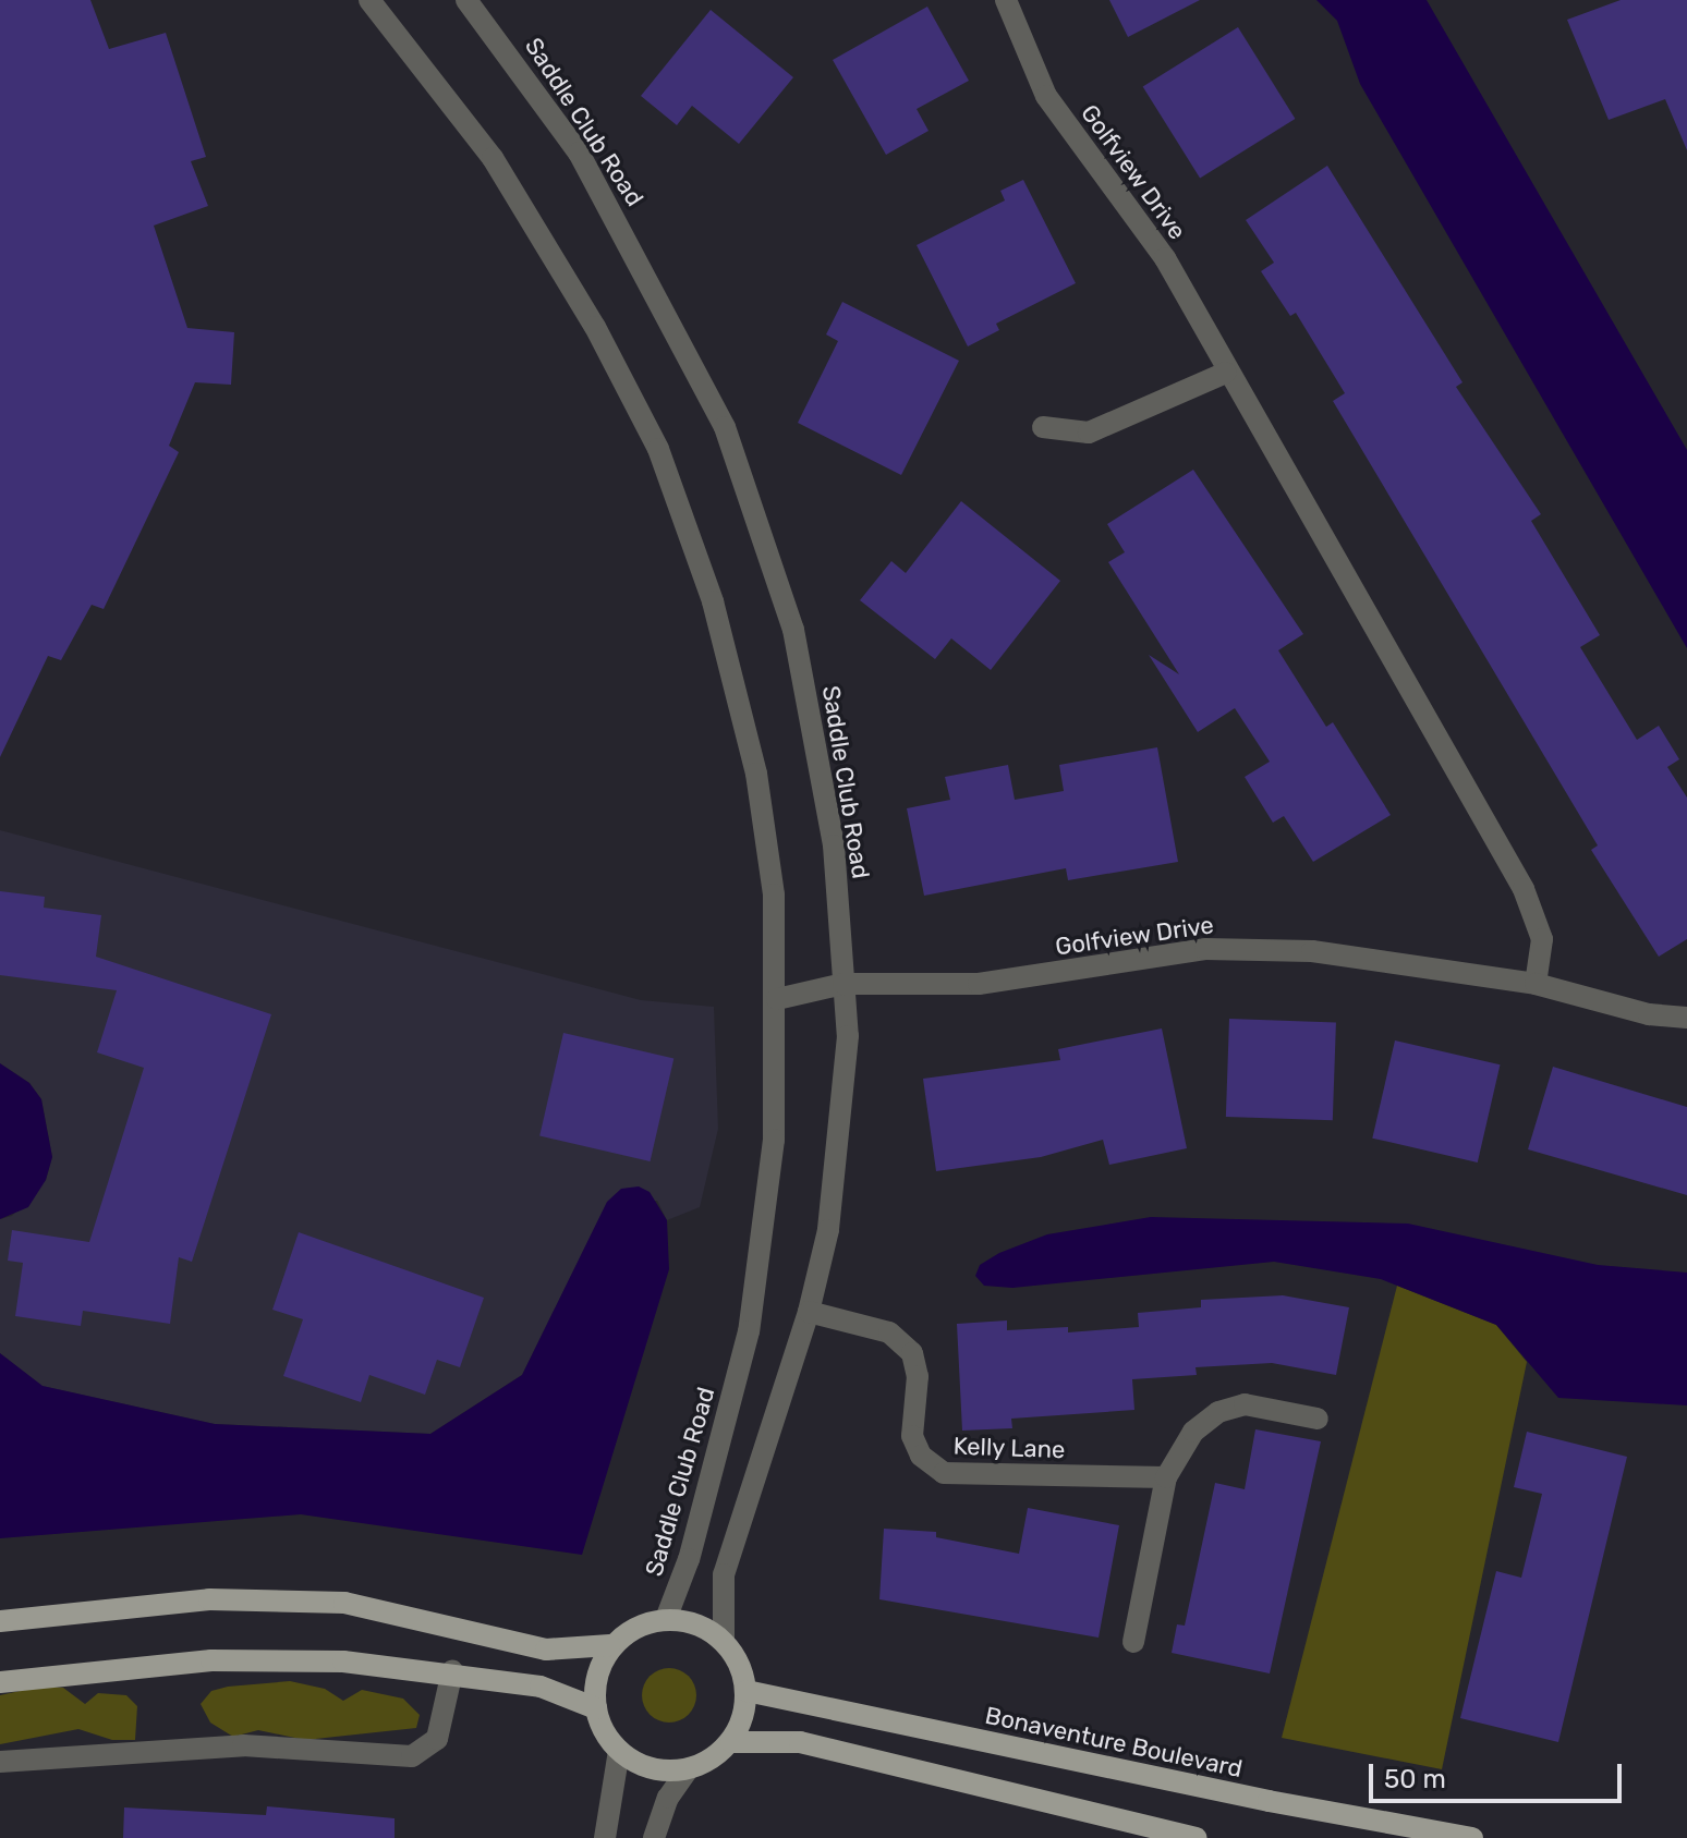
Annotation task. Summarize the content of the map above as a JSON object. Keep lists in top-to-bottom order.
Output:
{
  "streets": {
    "main road": ["Bonaventure Boulevard"],
    "street": ["Saddle Club Road", "Golfview Drive", "Kelly Lane"]
  },
  "crossings": [
    ["Saddle Club Road", "Golfview Drive"],
    ["Saddle Club Road", "Kelly Lane"],
    ["Saddle Club Road", "Bonaventure Boulevard"]
  ],
  "scale_bar": "50 m"
}
